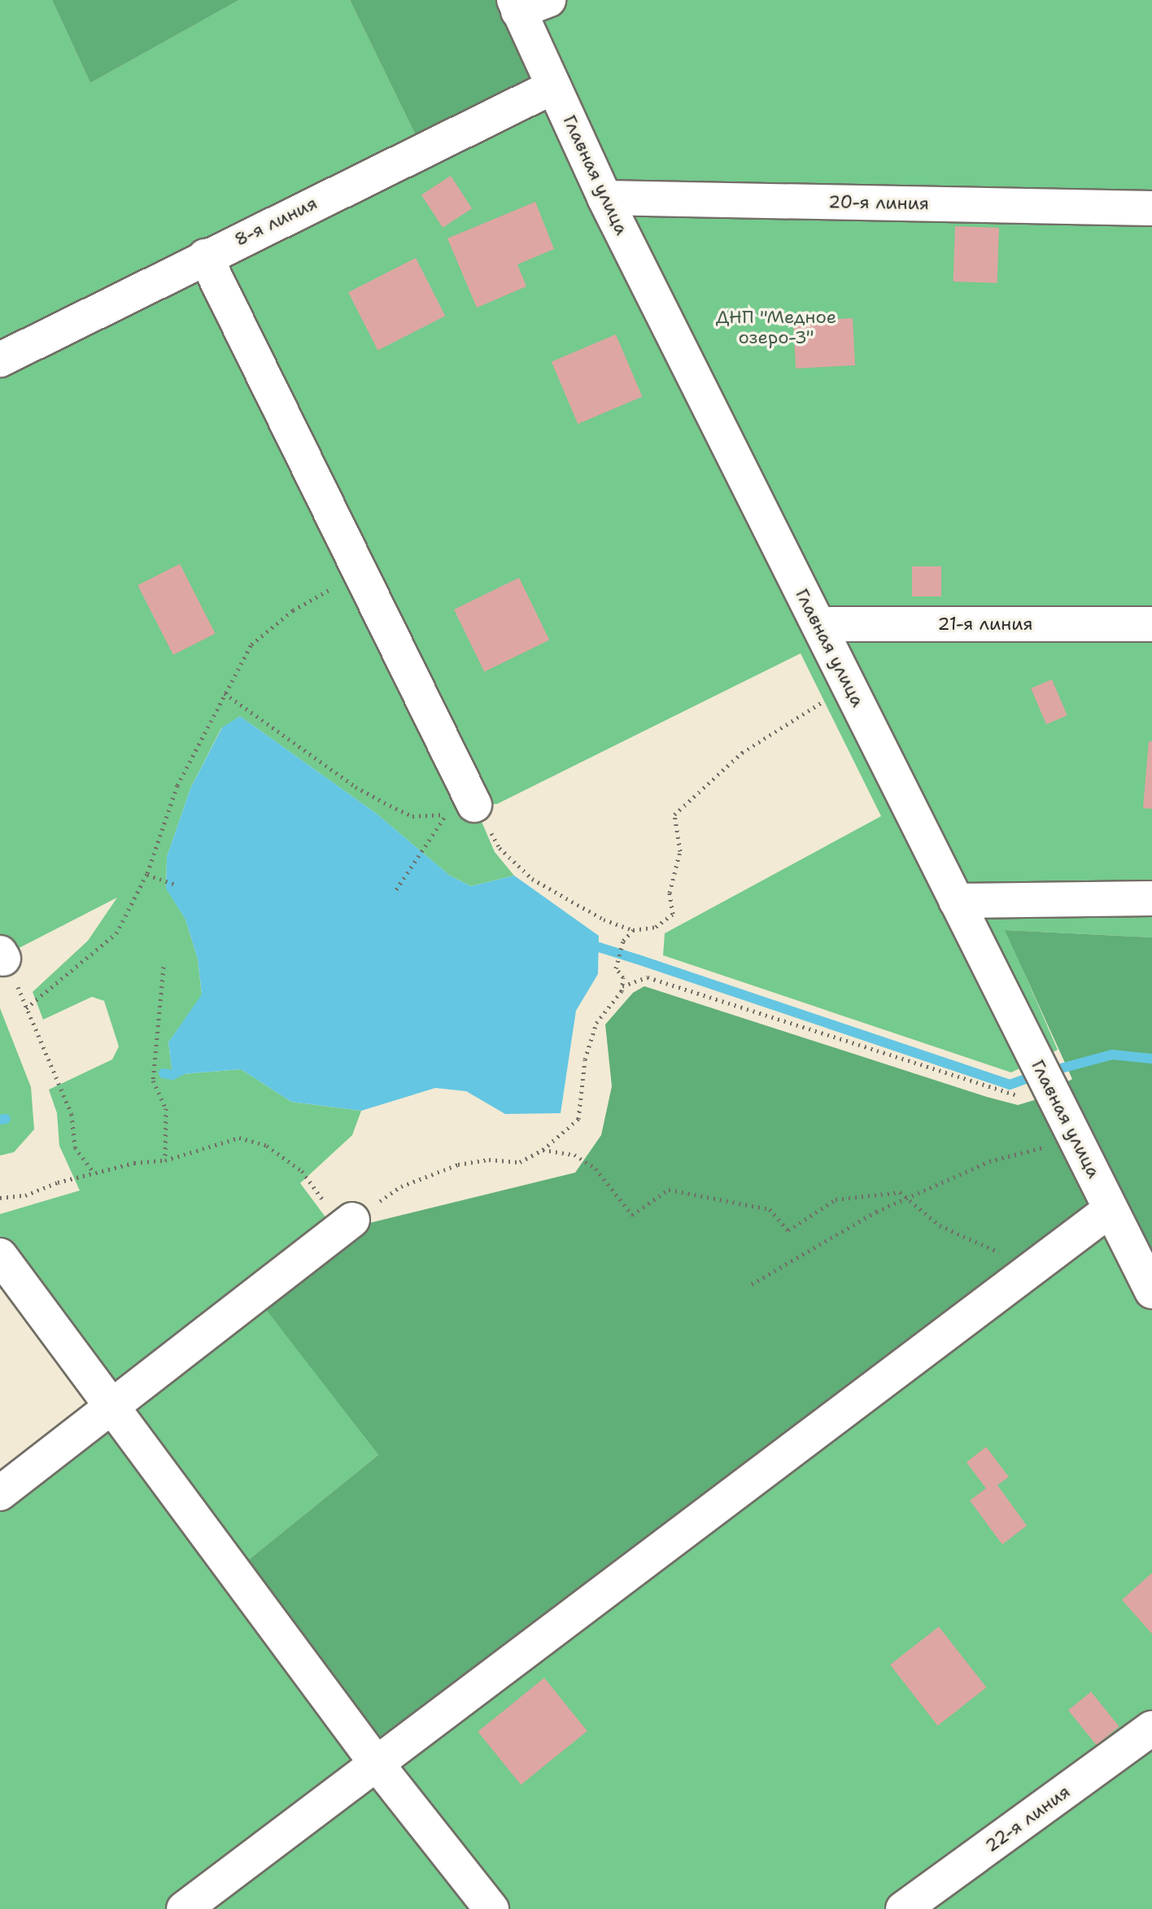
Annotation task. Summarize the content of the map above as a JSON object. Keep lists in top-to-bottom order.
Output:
{
  "streets": {
    "street": [
      "Главная улица",
      "20-я линия",
      "8-я линия",
      "21-я линия",
      "22-я линия"
    ]
  },
  "crossings": [
    ["Главная улица", "20-я линия"],
    ["Главная улица", "8-я линия"],
    ["Главная улица", "21-я линия"]
  ],
  "parks": ["ДНП \"Медное озеро-3\""]
}
